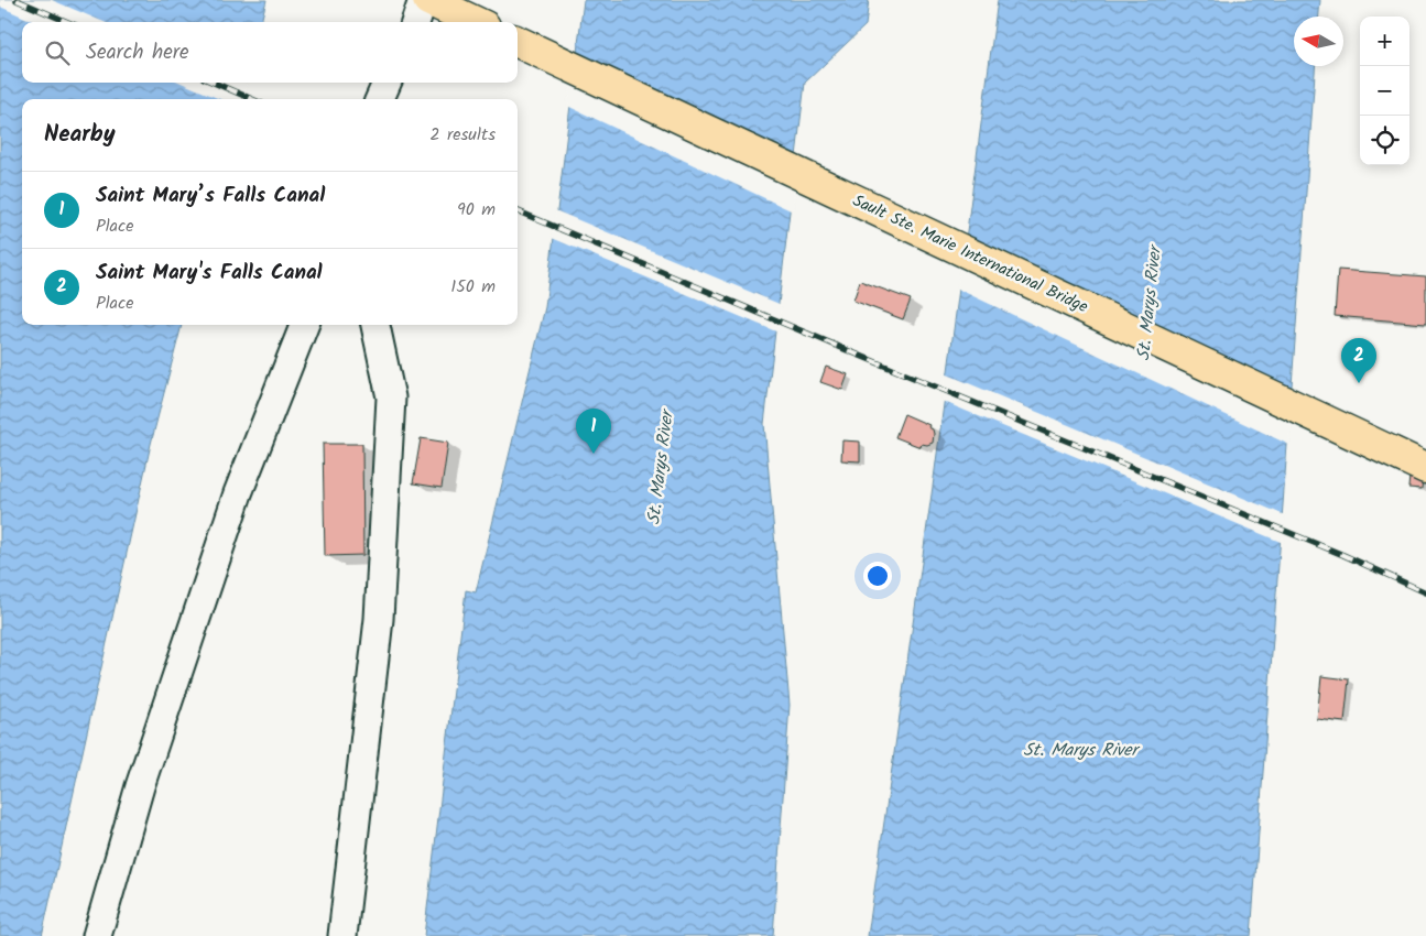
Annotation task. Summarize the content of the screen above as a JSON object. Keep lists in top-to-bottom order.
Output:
{
  "streets": {
    "highway": ["Sault Ste. Marie International Bridge"]
  },
  "water": ["St. Marys River"],
  "north": "left",
  "page": {
    "map_buttons": ["+", "−"],
    "search": "Search here",
    "heading": ["Nearby", "2 results"],
    "list": [
      {
        "mark": "1",
        "name": "Saint Mary’s Falls Canal",
        "note": "Place",
        "value": "90 m"
      },
      {
        "mark": "2",
        "name": "Saint Mary's Falls Canal",
        "note": "Place",
        "value": "150 m"
      }
    ],
    "pins": ["2", "1"]
  }
}
